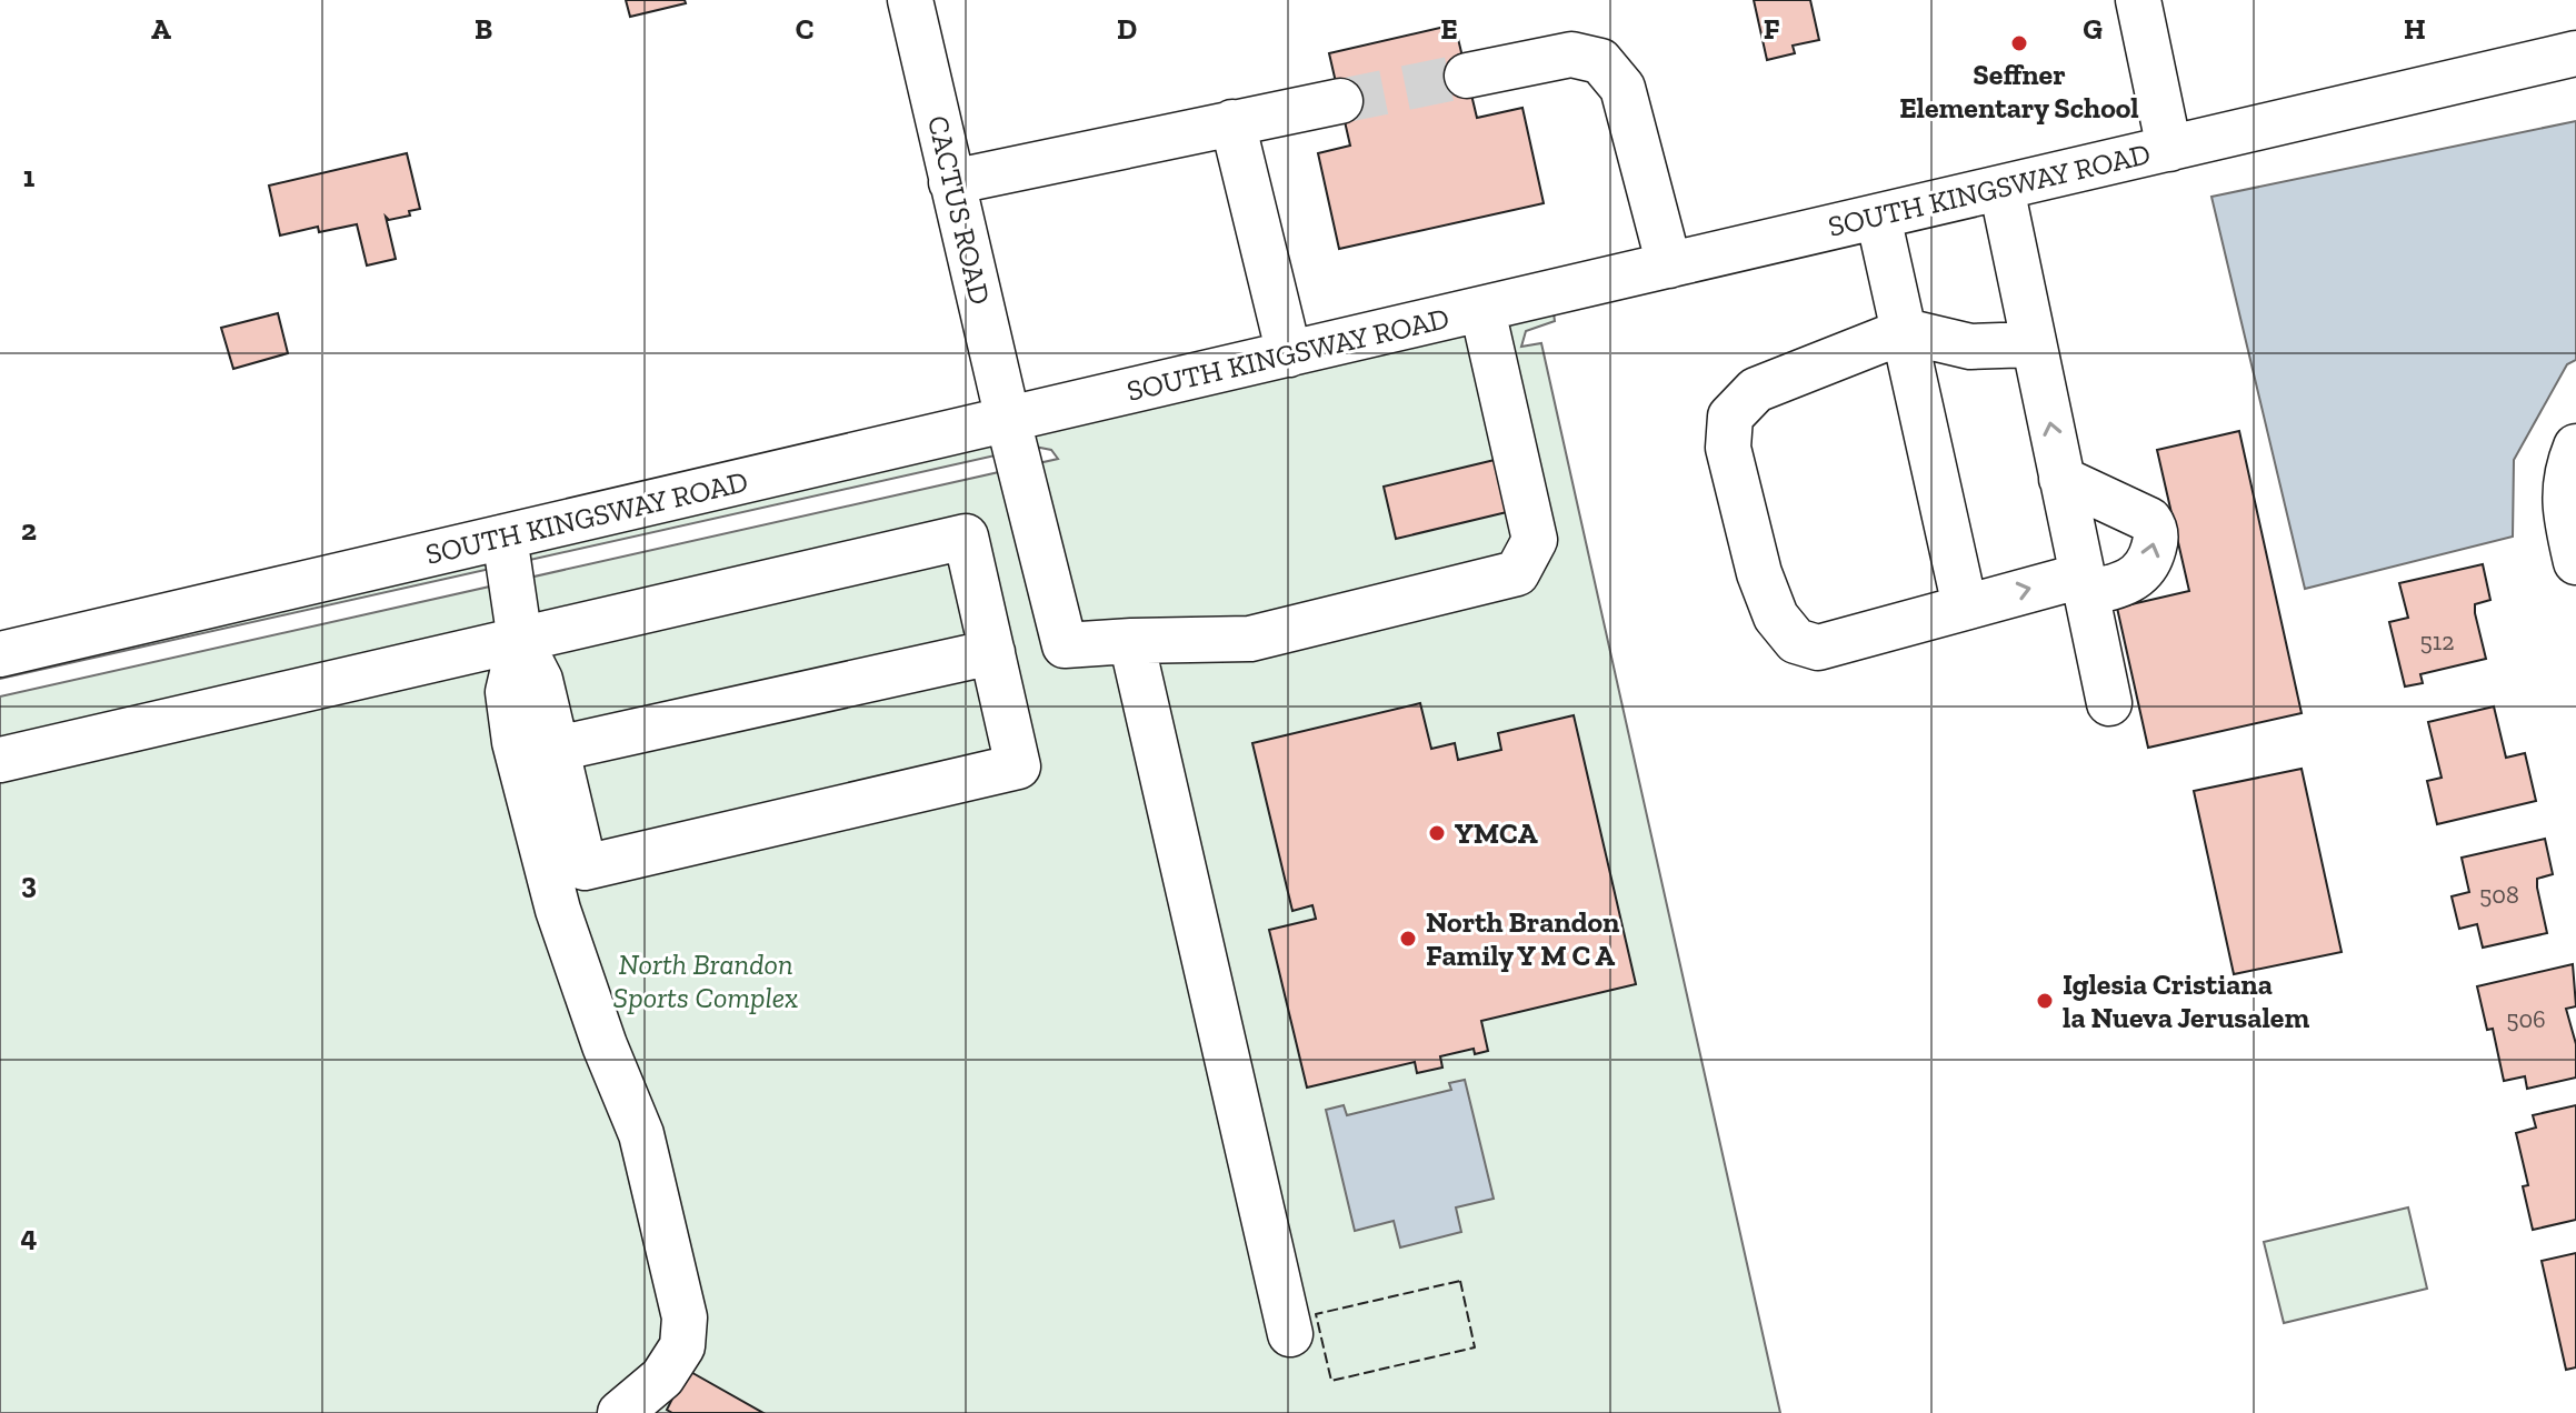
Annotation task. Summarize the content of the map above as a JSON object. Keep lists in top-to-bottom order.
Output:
{
  "streets": {
    "street": ["SOUTH KINGSWAY ROAD", "CACTUS ROAD"]
  },
  "crossings": [
    ["SOUTH KINGSWAY ROAD", "CACTUS ROAD"]
  ],
  "parks": ["North Brandon Sports Complex"],
  "places": [
    "Seffner Elementary School",
    "YMCA",
    "North Brandon Family Y M C A",
    "Iglesia Cristiana la Nueva Jerusalem"
  ],
  "house_numbers": ["512", "508", "506"],
  "grid": {
    "columns": [
      "A",
      "B",
      "C",
      "D",
      "E",
      "F",
      "G",
      "H"
    ],
    "rows": [
      "1",
      "2",
      "3",
      "4"
    ]
  }
}
